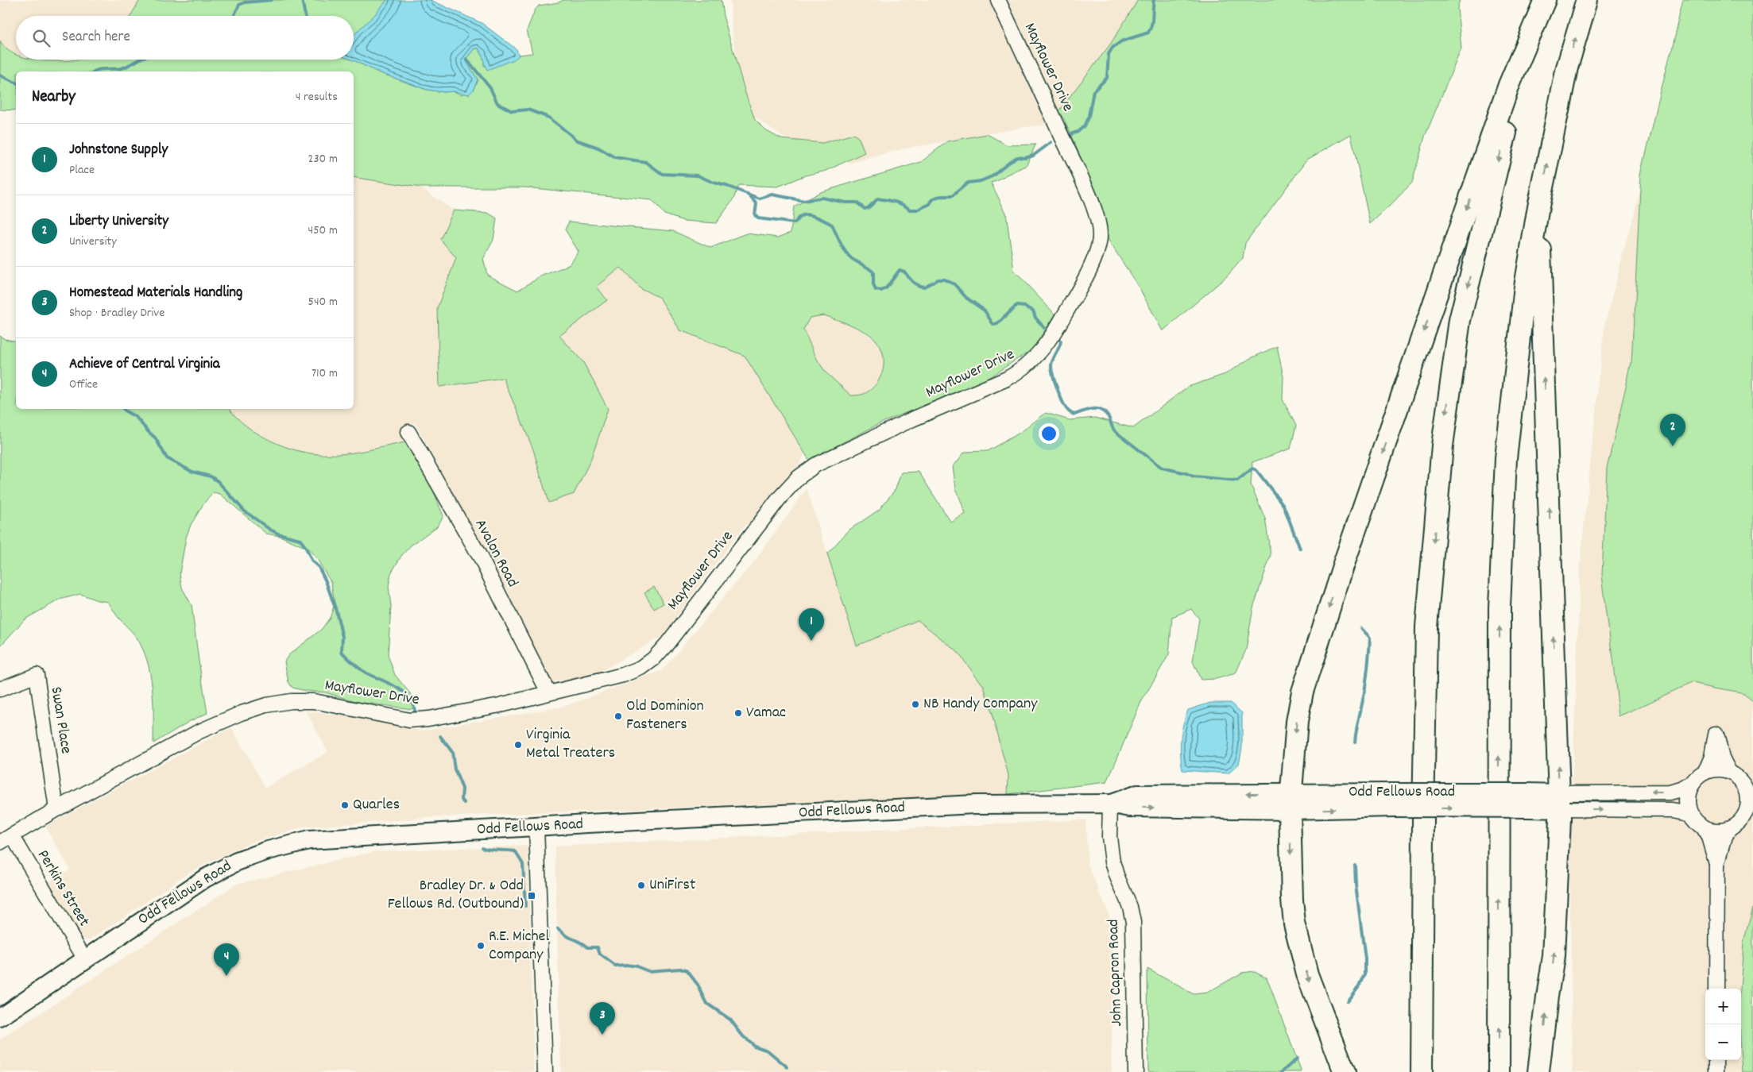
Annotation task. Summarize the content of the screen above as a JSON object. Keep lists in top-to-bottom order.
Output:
{
  "streets": {
    "main road": ["Odd Fellows Road"],
    "street": [
      "Mayflower Drive",
      "Avalon Road",
      "Swan Place",
      "Perkins Street",
      "John Capron Road"
    ]
  },
  "crossings": [
    ["Mayflower Drive", "Avalon Road"],
    ["Mayflower Drive", "Swan Place"],
    ["Mayflower Drive", "Perkins Street"],
    ["Odd Fellows Road", "Perkins Street"],
    ["Odd Fellows Road", "John Capron Road"]
  ],
  "places": {
    "other": [
      "NB Handy Company",
      "Vamac",
      "Old Dominion Fasteners",
      "Virginia Metal Treaters",
      "Quarles",
      "UniFirst",
      "R.E. Michel Company"
    ],
    "transit": ["Bradley Dr. & Odd Fellows Rd. (Outbound)"]
  },
  "page": {
    "search": "Search here",
    "heading": ["Nearby", "4 results"],
    "list": [
      {
        "mark": "1",
        "name": "Johnstone Supply",
        "note": "Place",
        "value": "230 m"
      },
      {
        "mark": "2",
        "name": "Liberty University",
        "note": "University",
        "value": "450 m"
      },
      {
        "mark": "3",
        "name": "Homestead Materials Handling",
        "note": "Shop · Bradley Drive",
        "value": "540 m"
      },
      {
        "mark": "4",
        "name": "Achieve of Central Virginia",
        "note": "Office",
        "value": "710 m"
      }
    ],
    "pins": [
      "2",
      "1",
      "4",
      "3"
    ],
    "map_buttons": ["+", "−"]
  }
}
